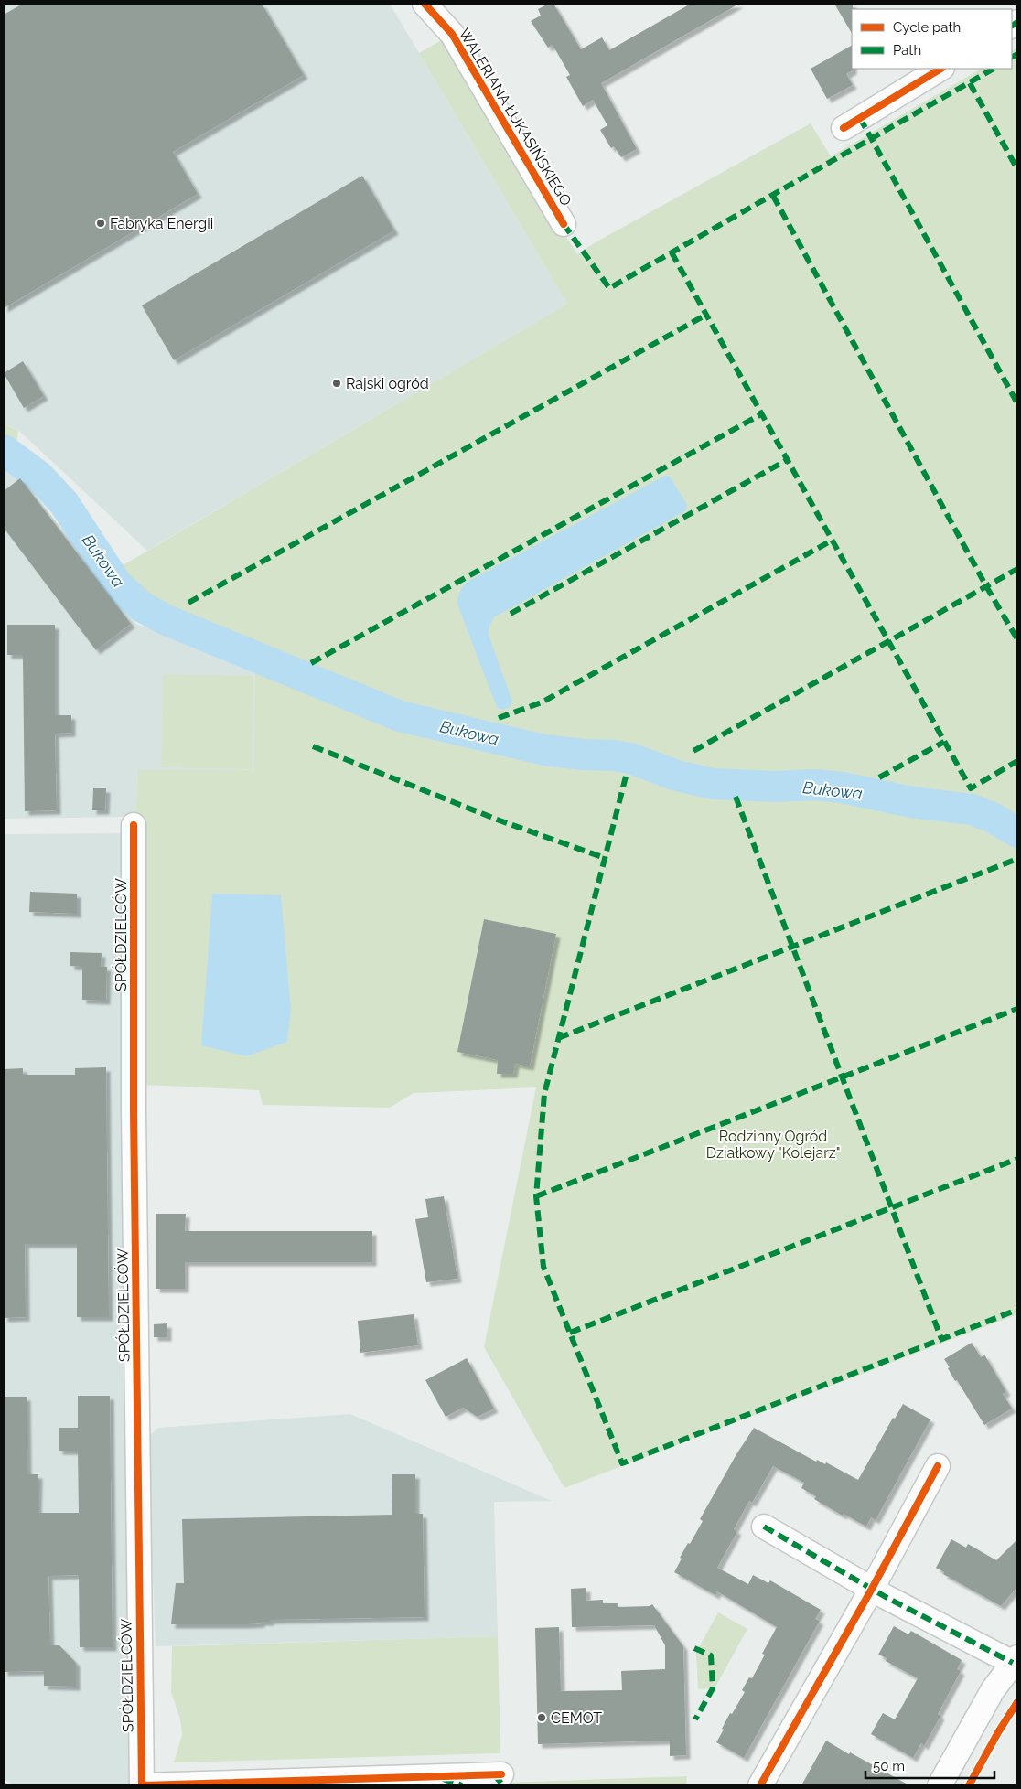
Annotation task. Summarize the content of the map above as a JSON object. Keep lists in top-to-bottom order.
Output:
{
  "streets": {
    "street": ["WALERIANA ŁUKASIŃSKIEGO", "SPÓŁDZIELCÓW"]
  },
  "water": ["Bukowa"],
  "parks": ["Rodzinny Ogród Działkowy \"Kolejarz\""],
  "places": ["Fabryka Energii", "Rajski ogród", "CEMOT"],
  "legend": ["Cycle path", "Path"],
  "scale_bar": "50 m"
}
